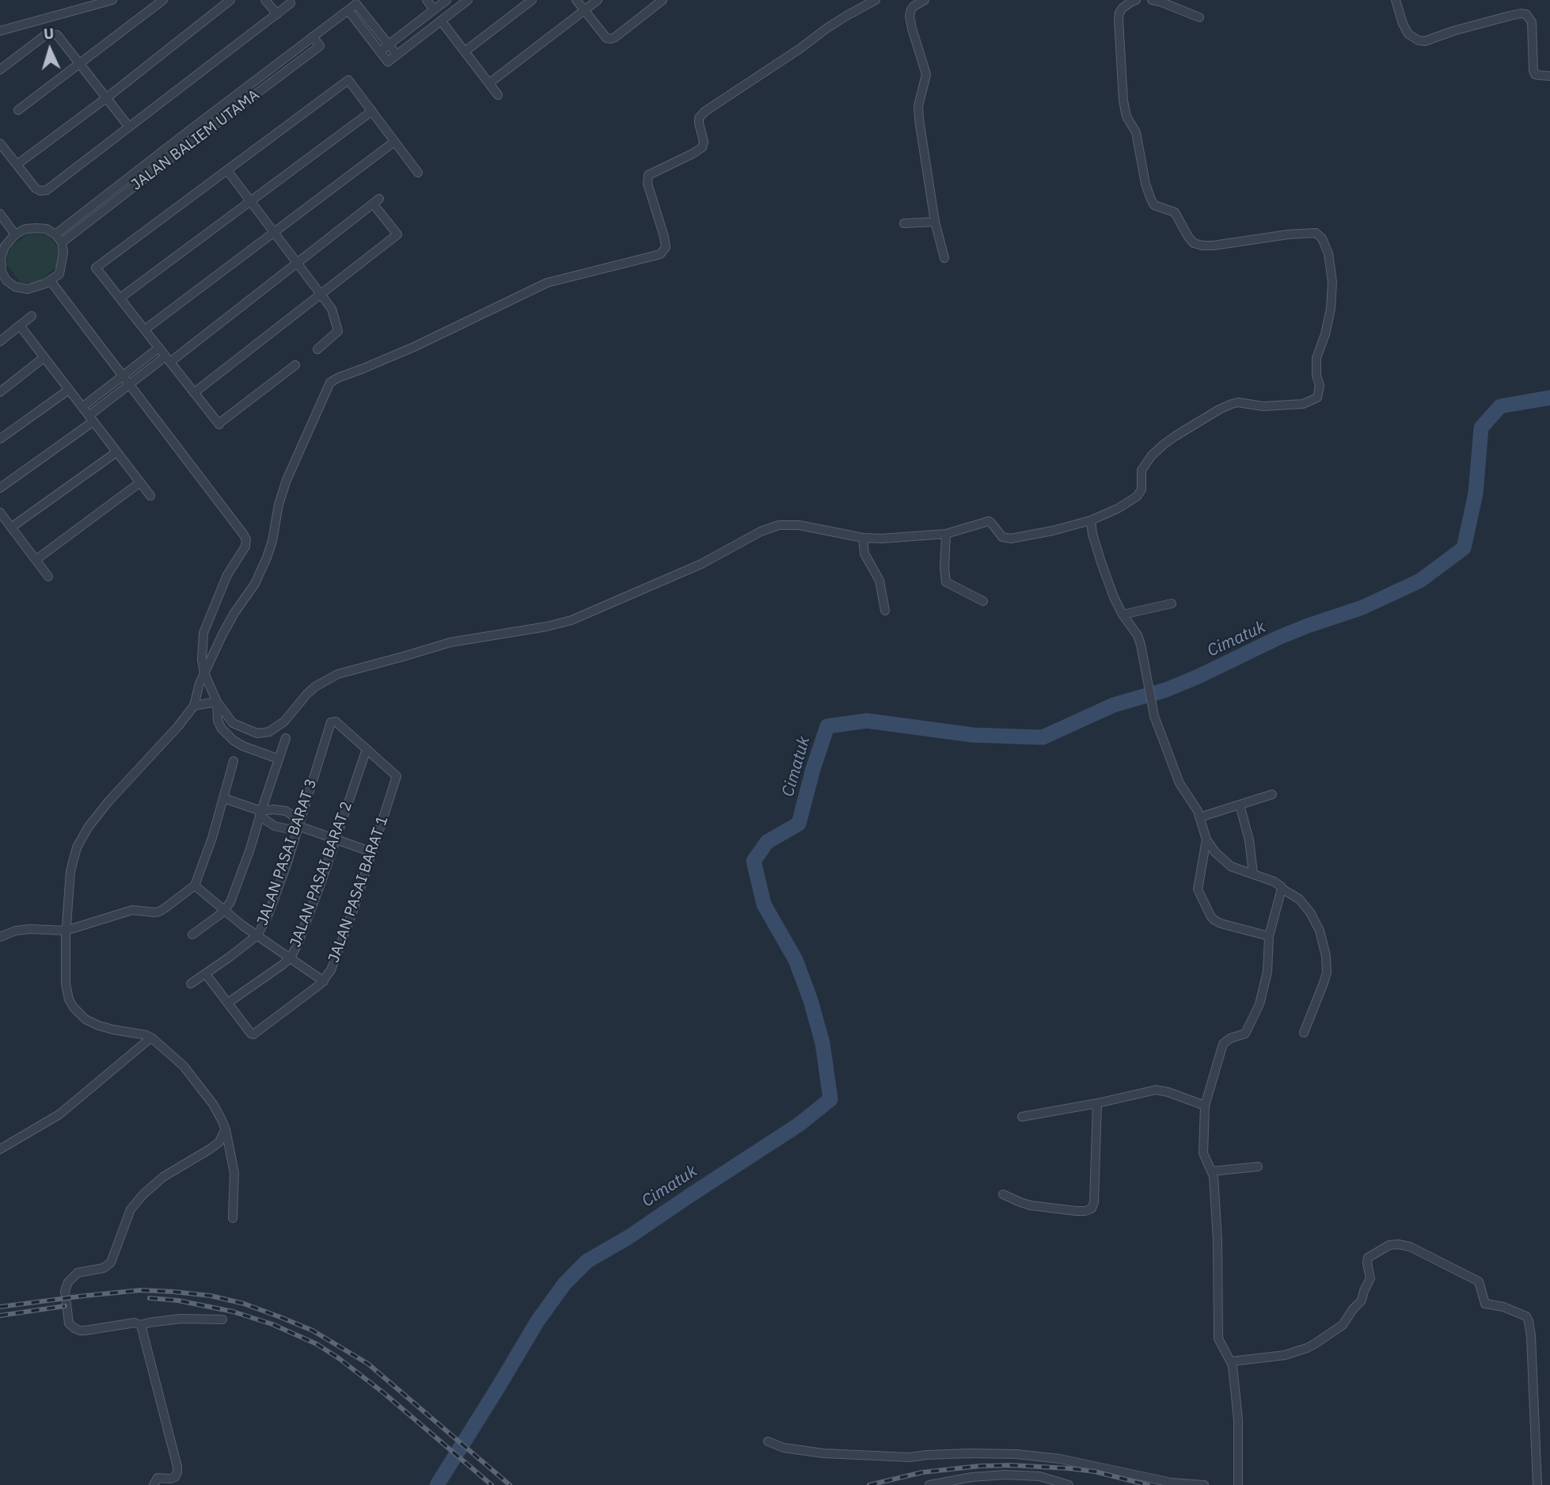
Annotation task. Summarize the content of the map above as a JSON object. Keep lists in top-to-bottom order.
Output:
{
  "streets": {
    "street": [
      "JALAN BALIEM UTAMA",
      "JALAN PASAI BARAT 3",
      "JALAN PASAI BARAT 2",
      "JALAN PASAI BARAT 1"
    ]
  },
  "crossings": [
    ["JALAN PASAI BARAT 3", "JALAN PASAI BARAT 2"],
    ["JALAN PASAI BARAT 3", "JALAN PASAI BARAT 1"],
    ["JALAN PASAI BARAT 2", "JALAN PASAI BARAT 1"]
  ],
  "water": ["Cimatuk"],
  "north": "top"
}
